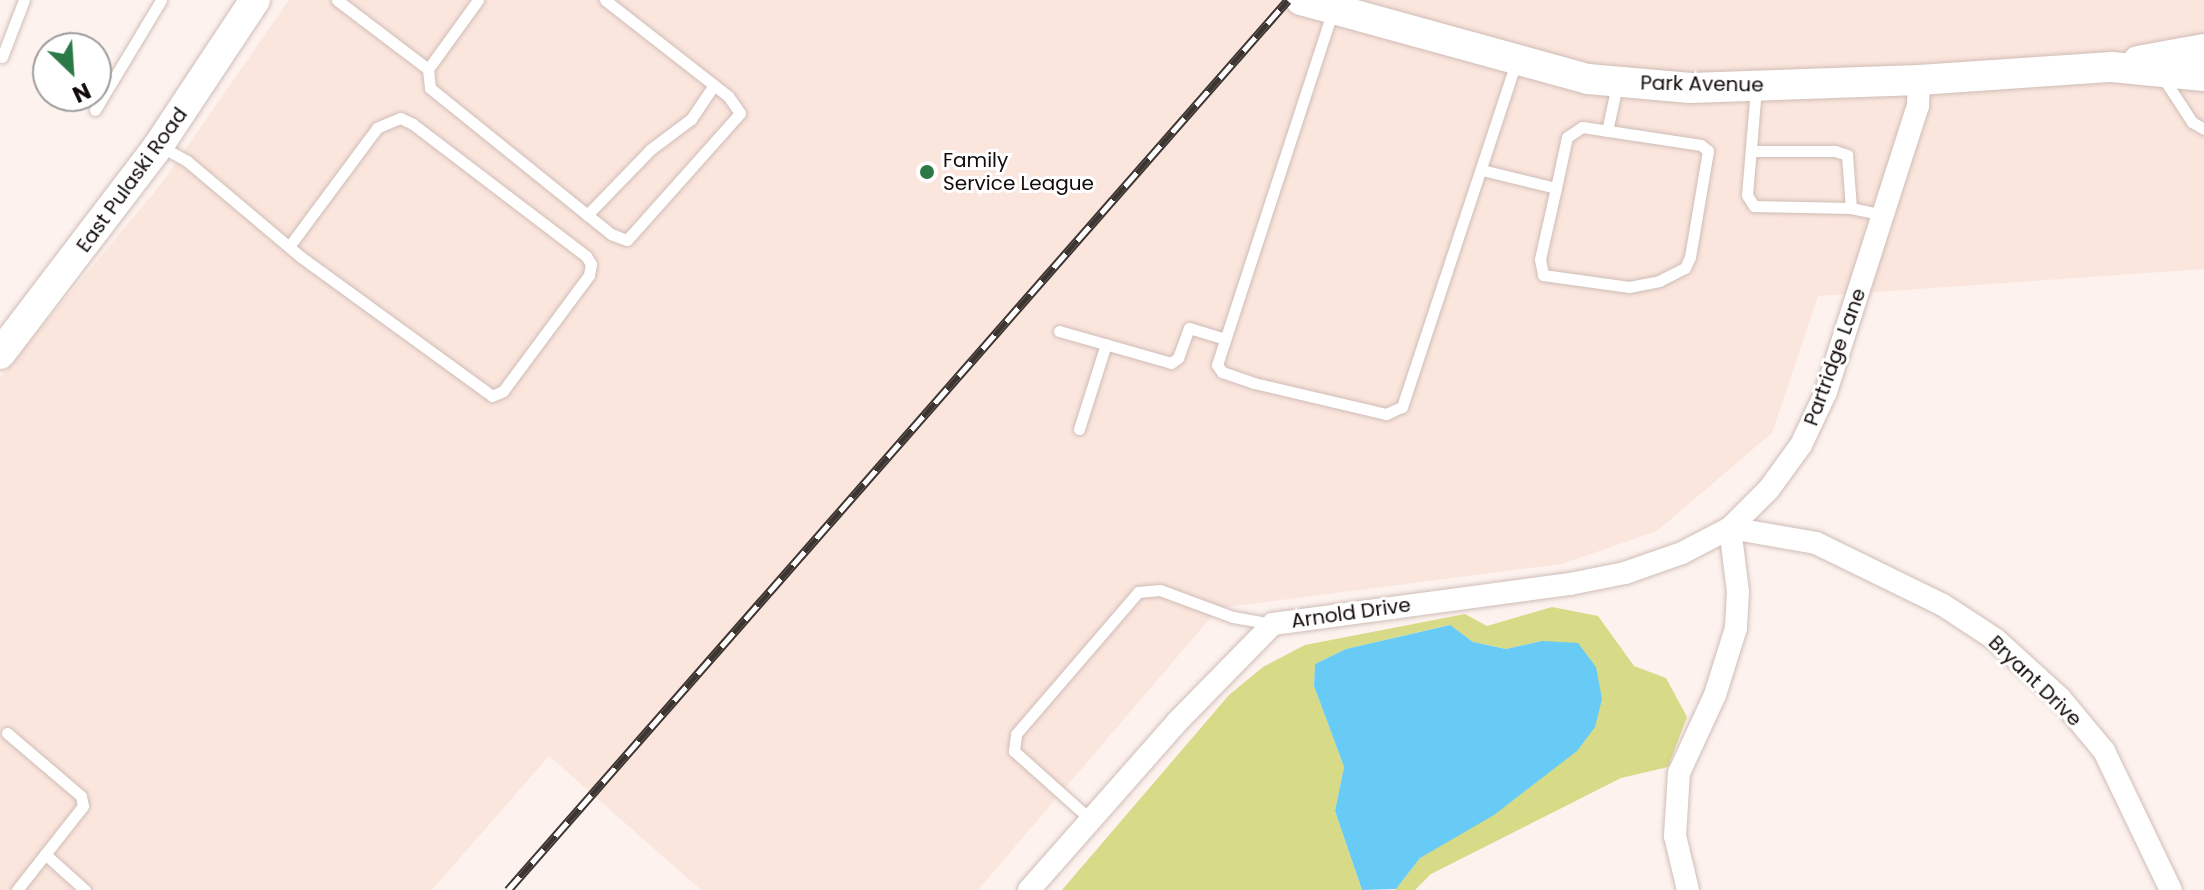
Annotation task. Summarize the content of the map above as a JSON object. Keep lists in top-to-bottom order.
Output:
{
  "streets": {
    "main road": ["Park Avenue", "East Pulaski Road"],
    "street": ["Partridge Lane", "Arnold Drive", "Bryant Drive"]
  },
  "crossings": [
    ["Park Avenue", "Partridge Lane"],
    ["Partridge Lane", "Arnold Drive"],
    ["Partridge Lane", "Bryant Drive"],
    ["Arnold Drive", "Bryant Drive"]
  ],
  "places": ["Family Service League"],
  "north": "bottom right"
}
